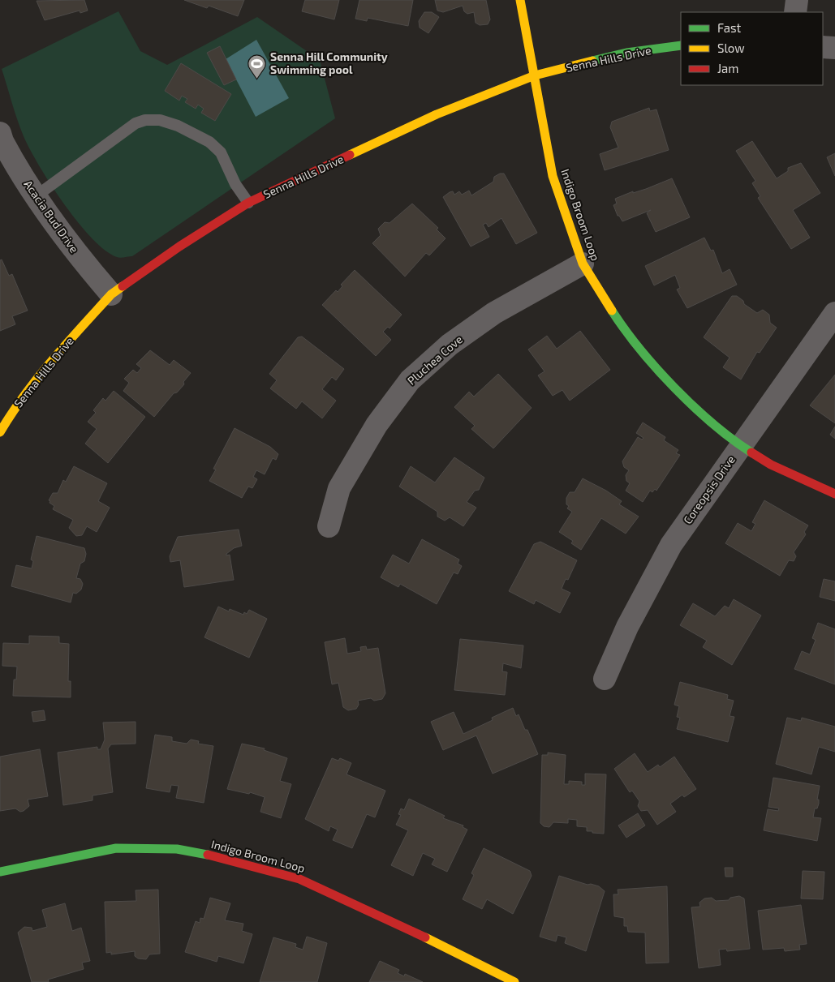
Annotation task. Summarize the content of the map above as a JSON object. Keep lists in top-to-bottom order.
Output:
{
  "streets": {
    "street": [
      "Senna Hills Drive",
      "Indigo Broom Loop",
      "Acacia Bud Drive",
      "Pluchea Cove",
      "Coreopsis Drive"
    ]
  },
  "crossings": [
    ["Senna Hills Drive", "Indigo Broom Loop"],
    ["Senna Hills Drive", "Acacia Bud Drive"],
    ["Indigo Broom Loop", "Pluchea Cove"],
    ["Indigo Broom Loop", "Coreopsis Drive"]
  ],
  "places": {
    "sports": ["Senna Hill Community Swimming pool"]
  },
  "legend": ["Fast", "Slow", "Jam"]
}
